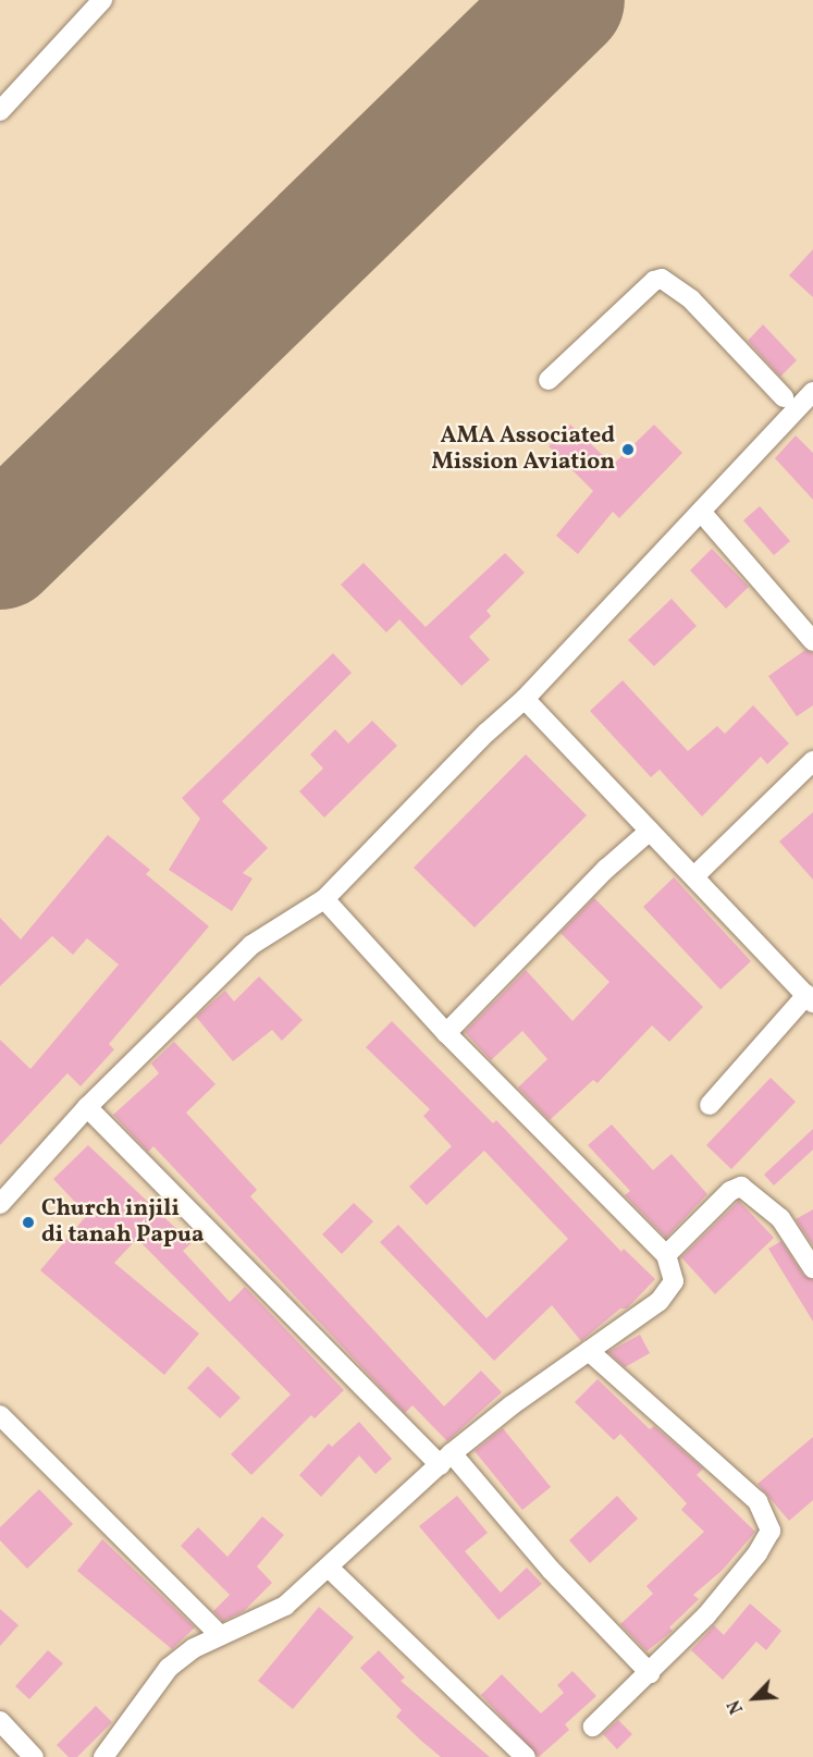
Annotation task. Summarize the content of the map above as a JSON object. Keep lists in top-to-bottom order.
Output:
{
  "places": ["AMA Associated Mission Aviation", "Church injili di tanah Papua"],
  "north": "bottom left"
}
